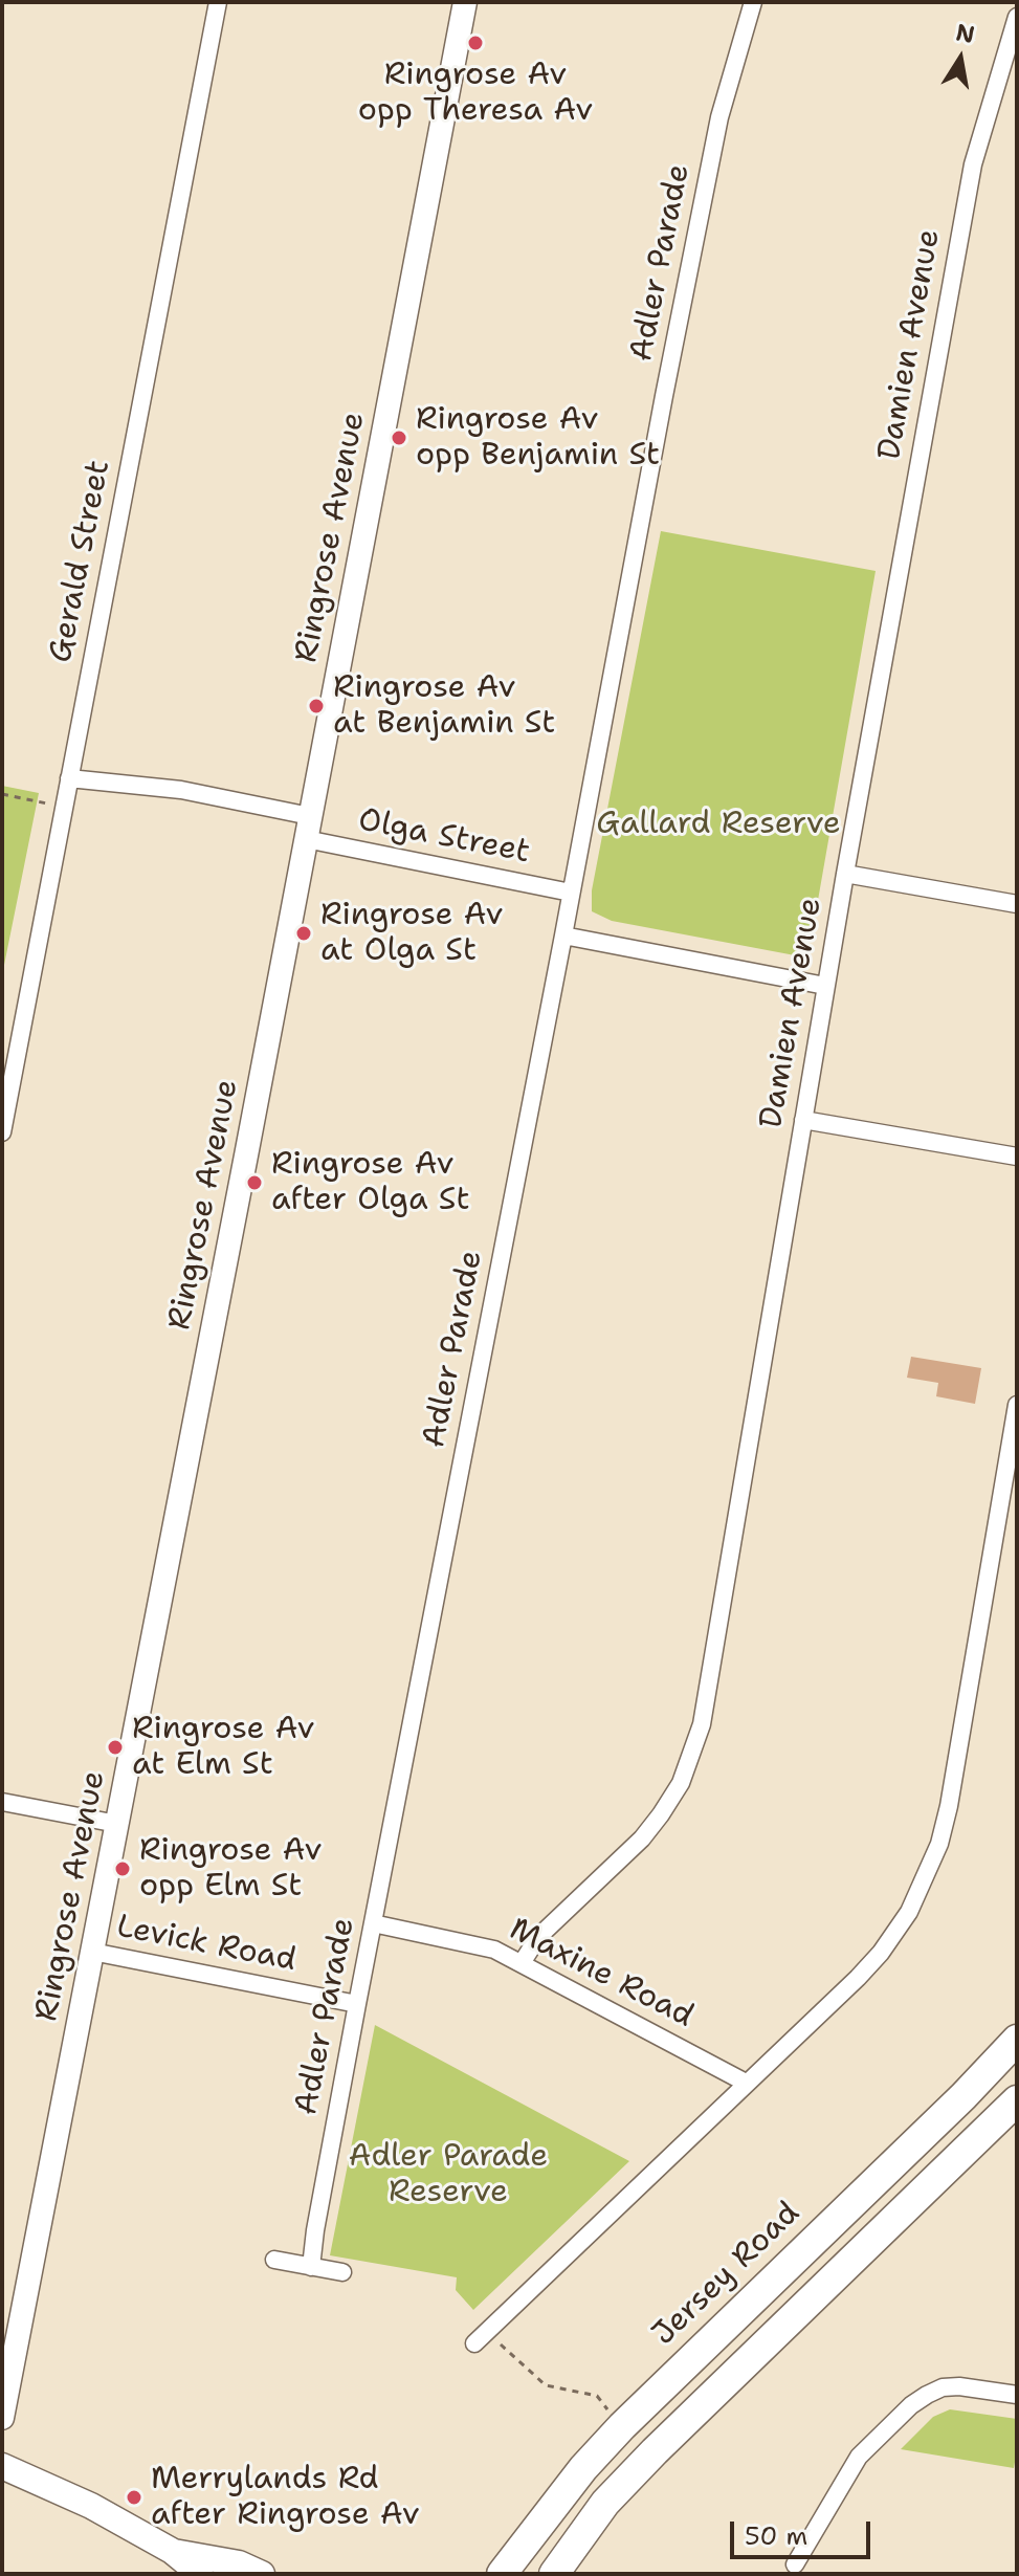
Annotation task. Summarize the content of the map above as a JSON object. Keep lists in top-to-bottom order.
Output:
{
  "streets": {
    "highway": ["Jersey Road"],
    "street": [
      "Adler Parade",
      "Damien Avenue",
      "Ringrose Avenue",
      "Gerald Street",
      "Olga Street",
      "Levick Road",
      "Maxine Road"
    ]
  },
  "crossings": [
    ["Adler Parade", "Olga Street"],
    ["Adler Parade", "Levick Road"],
    ["Adler Parade", "Maxine Road"],
    ["Damien Avenue", "Maxine Road"],
    ["Ringrose Avenue", "Olga Street"],
    ["Ringrose Avenue", "Levick Road"]
  ],
  "parks": ["Gallard Reserve", "Adler Parade Reserve"],
  "places": [
    "Ringrose Av opp Theresa Av",
    "Ringrose Av opp Benjamin St",
    "Ringrose Av at Benjamin St",
    "Ringrose Av at Olga St",
    "Ringrose Av after Olga St",
    "Ringrose Av at Elm St",
    "Ringrose Av opp Elm St",
    "Merrylands Rd after Ringrose Av"
  ],
  "scale_bar": "50 m",
  "north": "top"
}
